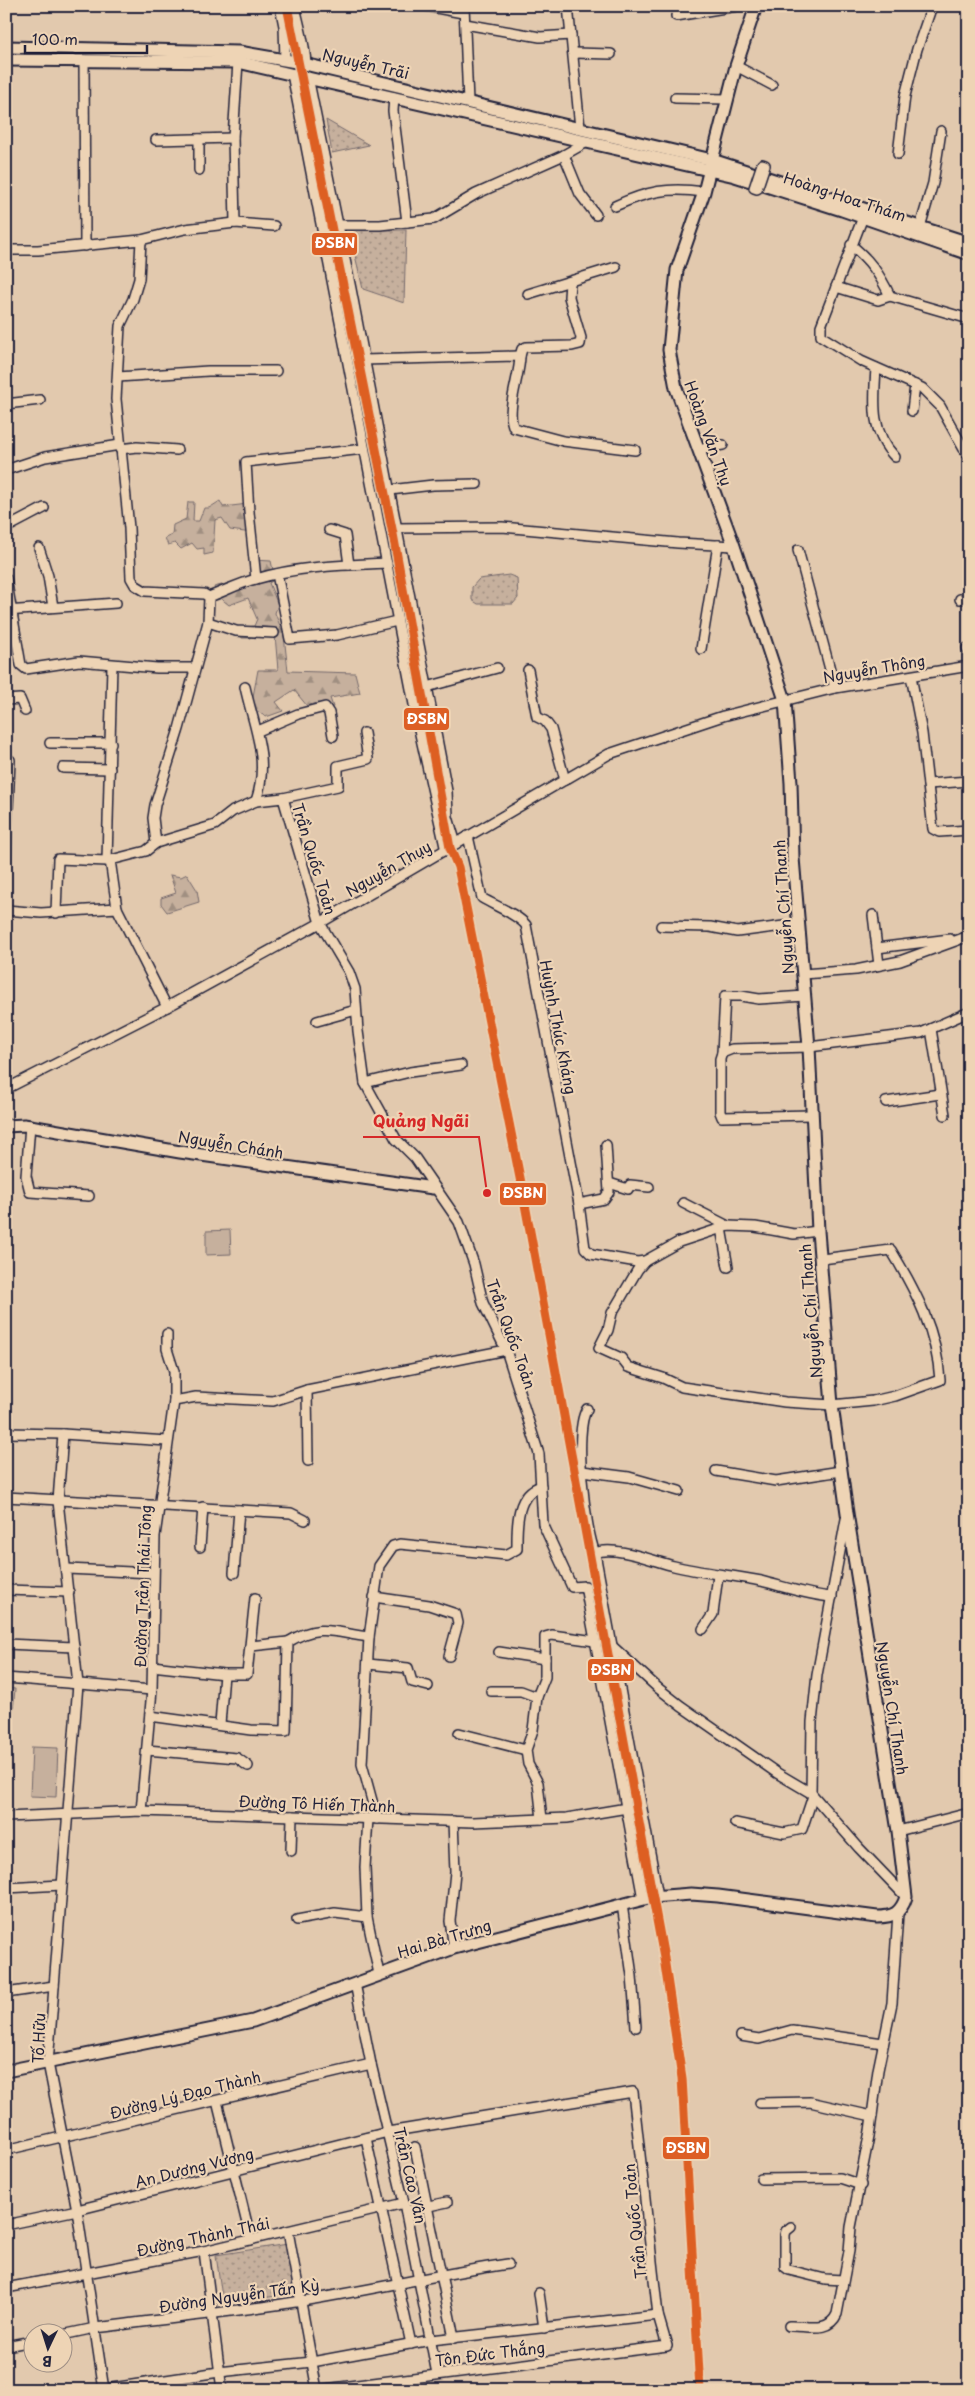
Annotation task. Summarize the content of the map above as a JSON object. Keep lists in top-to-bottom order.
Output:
{
  "streets": {
    "main road": [
      "Nguyễn Trãi",
      "Hoàng Hoa Thám",
      "Hoàng Văn Thụ",
      "Nguyễn Chí Thanh",
      "Nguyễn Chánh",
      "Hai Bà Trưng"
    ],
    "street": [
      "Nguyễn Thông",
      "Trần Quốc Toản",
      "Nguyễn Thụy",
      "Huỳnh Thúc Kháng",
      "Đường Trần Thái Tông",
      "Đường Tô Hiến Thành",
      "Tố Hữu",
      "Đường Lý Đạo Thành",
      "An Dương Vương",
      "Trần Cao Vân",
      "Đường Thành Thái",
      "Đường Nguyễn Tấn Kỳ",
      "Tôn Đức Thắng"
    ]
  },
  "crossings": [
    ["Nguyễn Trãi", "Hoàng Hoa Thám"],
    ["Nguyễn Trãi", "Hoàng Văn Thụ"],
    ["Hoàng Hoa Thám", "Hoàng Văn Thụ"],
    ["Hoàng Văn Thụ", "Nguyễn Thông"],
    ["Hoàng Văn Thụ", "Nguyễn Thụy"],
    ["Hoàng Văn Thụ", "Nguyễn Chí Thanh"],
    ["Nguyễn Thông", "Nguyễn Thụy"],
    ["Nguyễn Thông", "Nguyễn Chí Thanh"],
    ["Trần Quốc Toản", "Nguyễn Thụy"],
    ["Trần Quốc Toản", "Nguyễn Chánh"],
    ["Trần Quốc Toản", "Đường Tô Hiến Thành"],
    ["Trần Quốc Toản", "Hai Bà Trưng"],
    ["Trần Quốc Toản", "An Dương Vương"],
    ["Trần Quốc Toản", "Tôn Đức Thắng"],
    ["Nguyễn Thụy", "Nguyễn Chí Thanh"],
    ["Nguyễn Thụy", "Huỳnh Thúc Kháng"],
    ["Đường Trần Thái Tông", "Đường Tô Hiến Thành"],
    ["Đường Tô Hiến Thành", "Tố Hữu"],
    ["Hai Bà Trưng", "Tố Hữu"],
    ["Hai Bà Trưng", "Trần Cao Vân"],
    ["Tố Hữu", "Đường Lý Đạo Thành"],
    ["Tố Hữu", "An Dương Vương"],
    ["Tố Hữu", "Đường Thành Thái"],
    ["Tố Hữu", "Đường Nguyễn Tấn Kỳ"],
    ["Đường Lý Đạo Thành", "Trần Cao Vân"],
    ["An Dương Vương", "Trần Cao Vân"],
    ["Trần Cao Vân", "Đường Thành Thái"],
    ["Trần Cao Vân", "Đường Nguyễn Tấn Kỳ"],
    ["Trần Cao Vân", "Tôn Đức Thắng"]
  ],
  "places": ["Quảng Ngãi"],
  "lines": ["transit line ĐSBN"],
  "scale_bar": "100 m",
  "north": "bottom"
}
